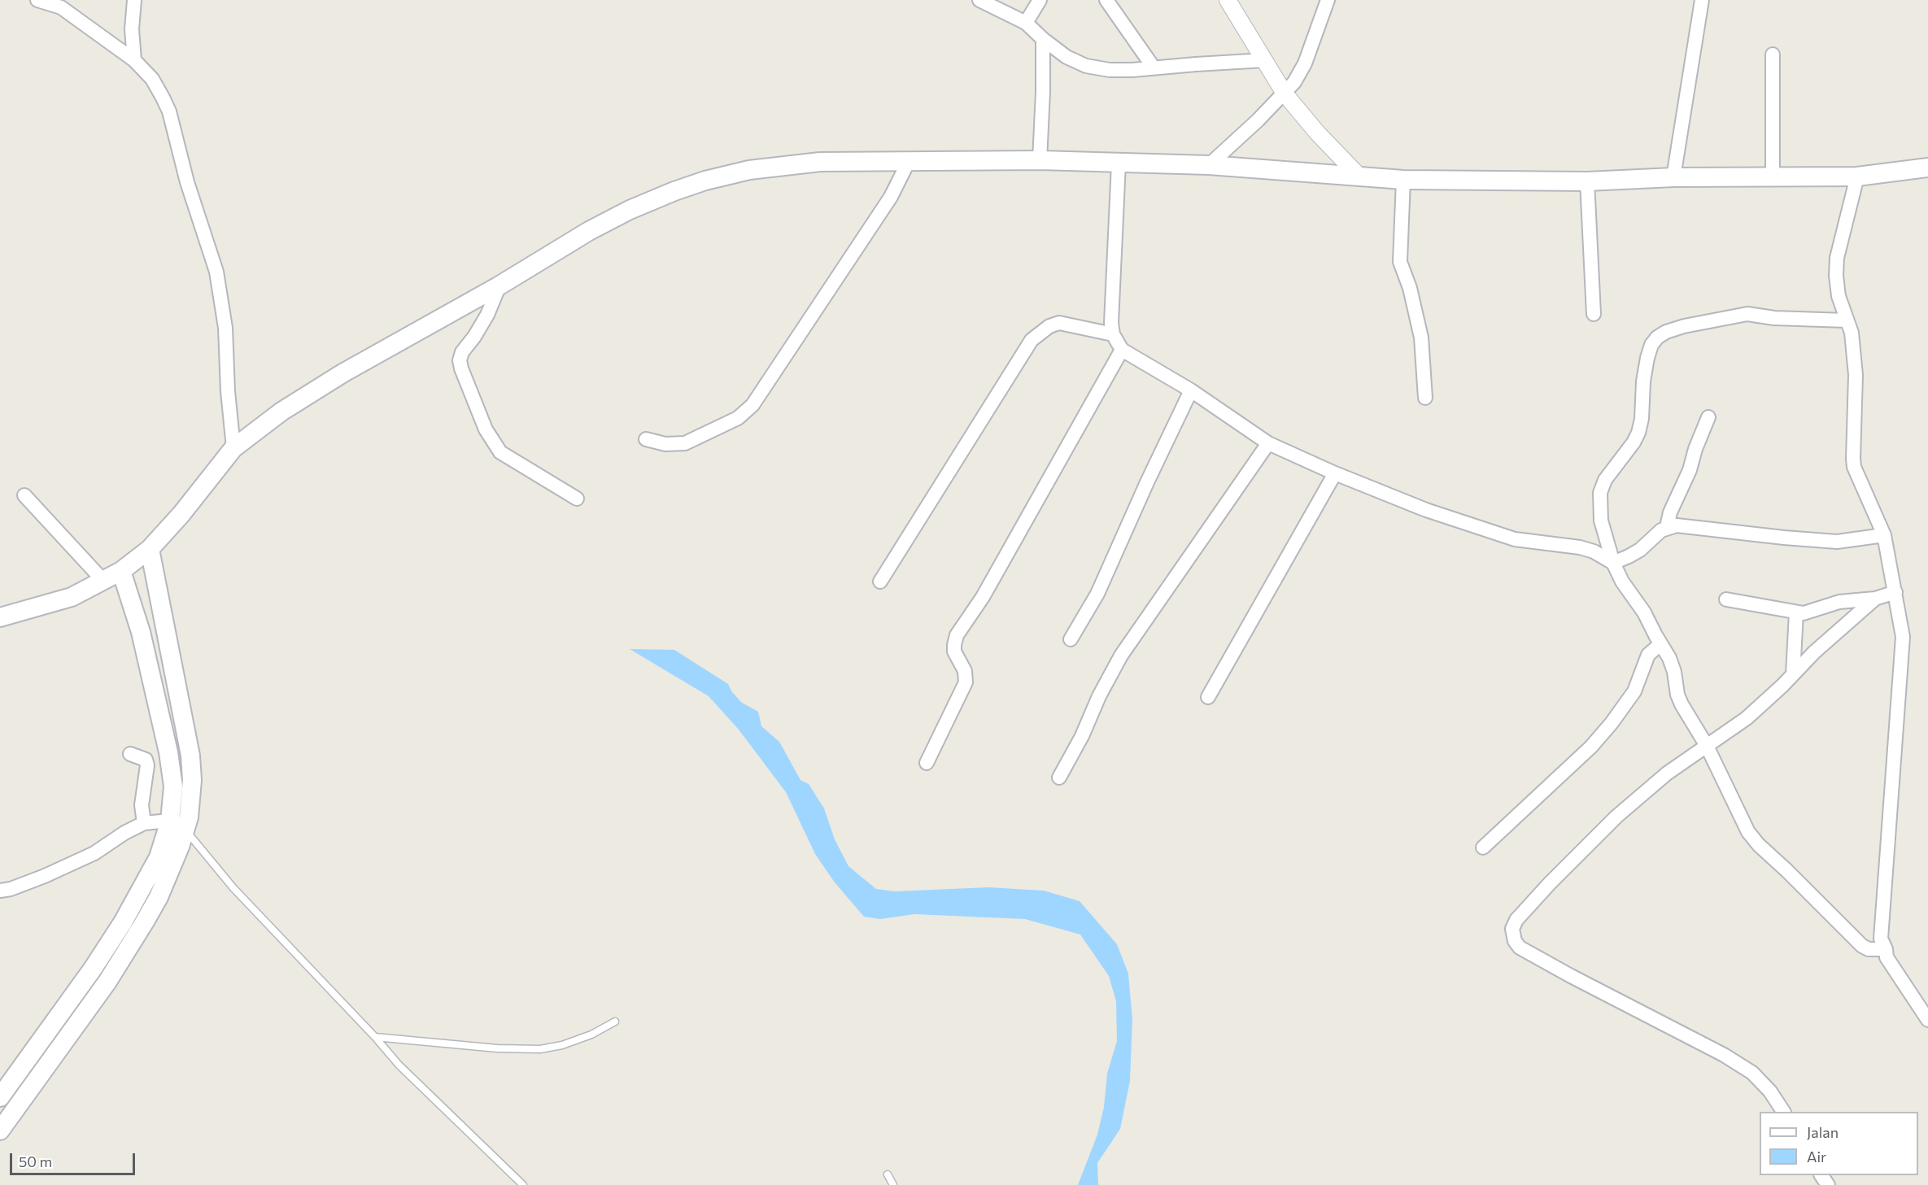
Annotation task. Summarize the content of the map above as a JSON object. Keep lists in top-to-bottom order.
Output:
{
  "legend": ["Jalan", "Air"],
  "scale_bar": "50 m"
}
